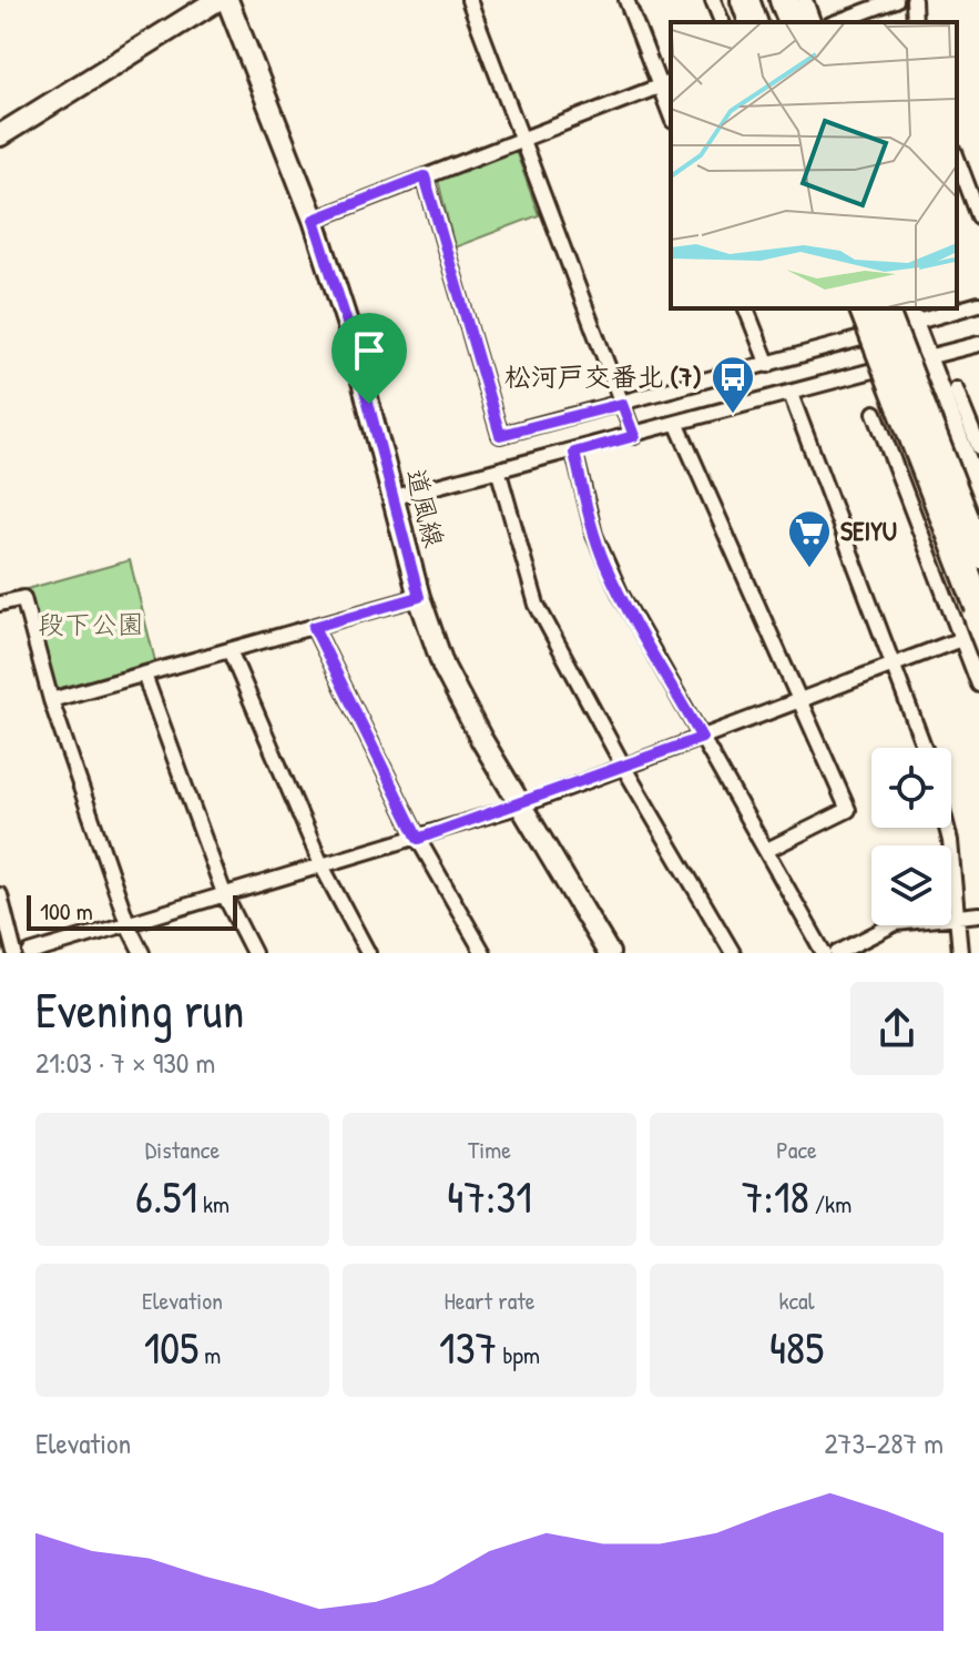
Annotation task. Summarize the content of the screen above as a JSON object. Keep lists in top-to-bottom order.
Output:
{
  "streets": {
    "street": ["道風線"]
  },
  "parks": ["段下公園"],
  "places": {
    "bus stop": ["松河戸交番北 (7)"],
    "supermarket": ["SEIYU"]
  },
  "scale_bar": "100 m",
  "page": {
    "scale": "100 m",
    "heading": ["Evening run", "21:03 · 7 × 930 m"],
    "stats": [
      ["Distance", "6.51 km"],
      ["Time", "47:31"],
      ["Pace", "7:18 /km"],
      ["Elevation", "105 m"],
      ["Heart rate", "137 bpm"],
      ["kcal", "485"]
    ],
    "chart": ["Elevation", "273–287 m"]
  }
}
